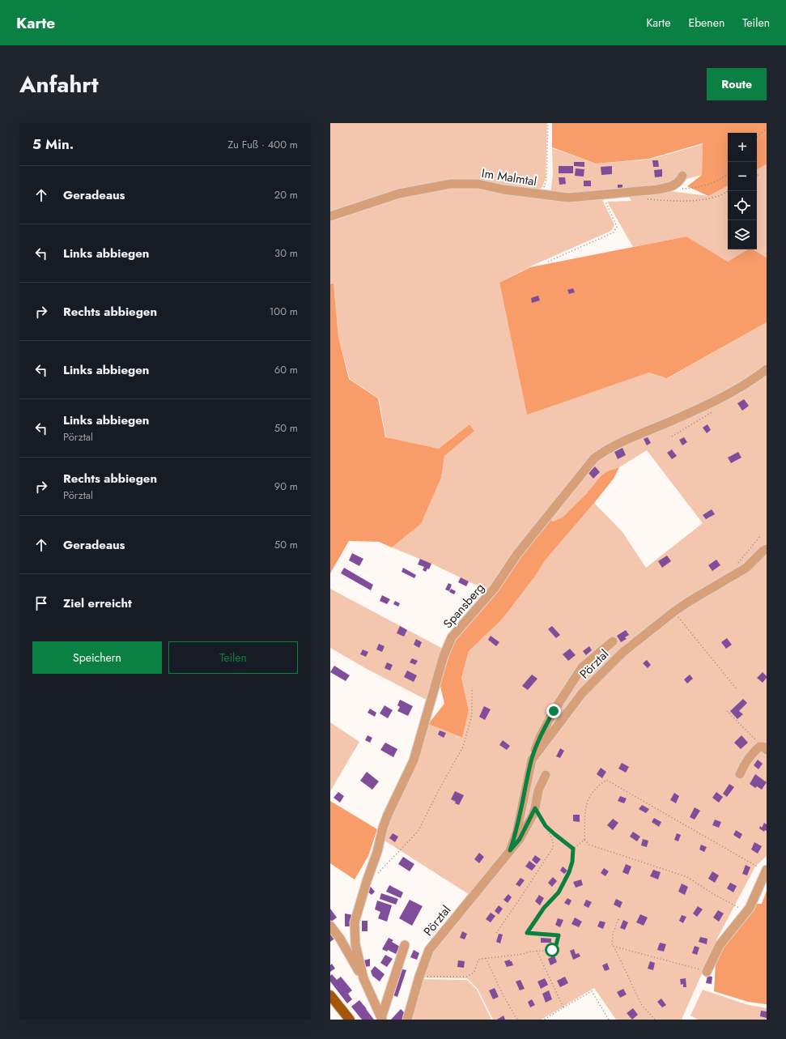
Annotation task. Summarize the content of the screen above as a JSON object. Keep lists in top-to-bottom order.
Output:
{
  "streets": {
    "street": ["Im Malmtal", "Spansberg", "Pörztal"]
  },
  "page": {
    "header": "Karte",
    "nav": ["Karte", "Ebenen", "Teilen"],
    "title": "Anfahrt",
    "buttons": [
      "Route",
      ["Speichern", "Teilen"]
    ],
    "heading": ["5 Min.", "Zu Fuß · 400 m"],
    "map_buttons": ["+", "−"],
    "list": [
      ["Geradeaus", "20 m"],
      ["Links abbiegen", "30 m"],
      ["Rechts abbiegen", "100 m"],
      ["Links abbiegen", "60 m"],
      ["Links abbiegen", "Pörztal", "50 m"],
      ["Rechts abbiegen", "Pörztal", "90 m"],
      ["Geradeaus", "50 m"],
      "Ziel erreicht"
    ]
  }
}
